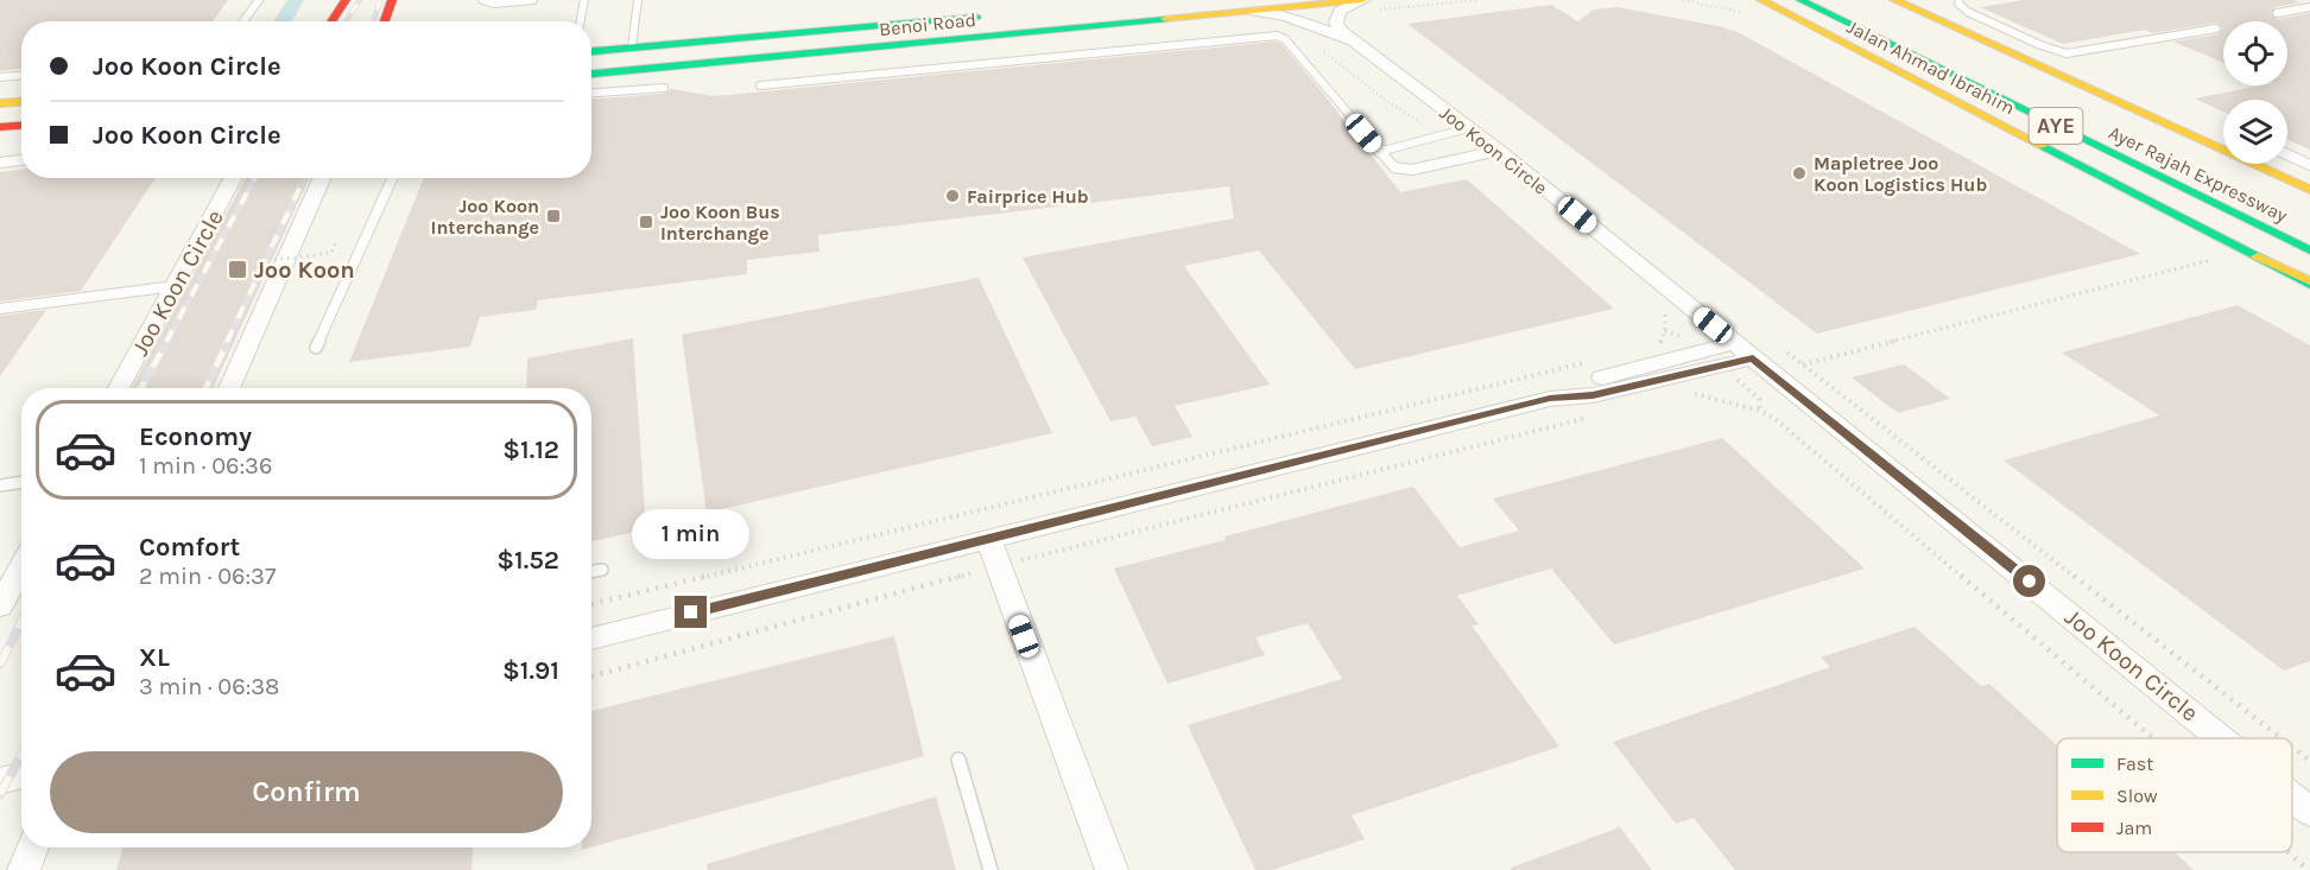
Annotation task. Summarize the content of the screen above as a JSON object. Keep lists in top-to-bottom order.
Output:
{
  "streets": {
    "main road": [
      "Benoi Road",
      "Jalan Ahmad Ibrahim",
      "AYE",
      "Ayer Rajah Expressway"
    ],
    "street": ["Joo Koon Circle"]
  },
  "crossings": [
    ["Benoi Road", "Joo Koon Circle"]
  ],
  "places": {
    "other": ["Mapletree Joo Koon Logistics Hub", "Fairprice Hub"],
    "transit": ["Joo Koon Interchange", "Joo Koon Bus Interchange", "Joo Koon"]
  },
  "legend": ["Fast", "Slow", "Jam"],
  "page": {
    "banner": ["Joo Koon Circle", "Joo Koon Circle"],
    "list": [
      {
        "name": "Economy",
        "note": "1 min · 06:36",
        "value": "$1.12"
      },
      {
        "name": "Comfort",
        "note": "2 min · 06:37",
        "value": "$1.52"
      },
      {
        "name": "XL",
        "note": "3 min · 06:38",
        "value": "$1.91"
      }
    ],
    "bubble": "1 min",
    "buttons": "Confirm"
  }
}
